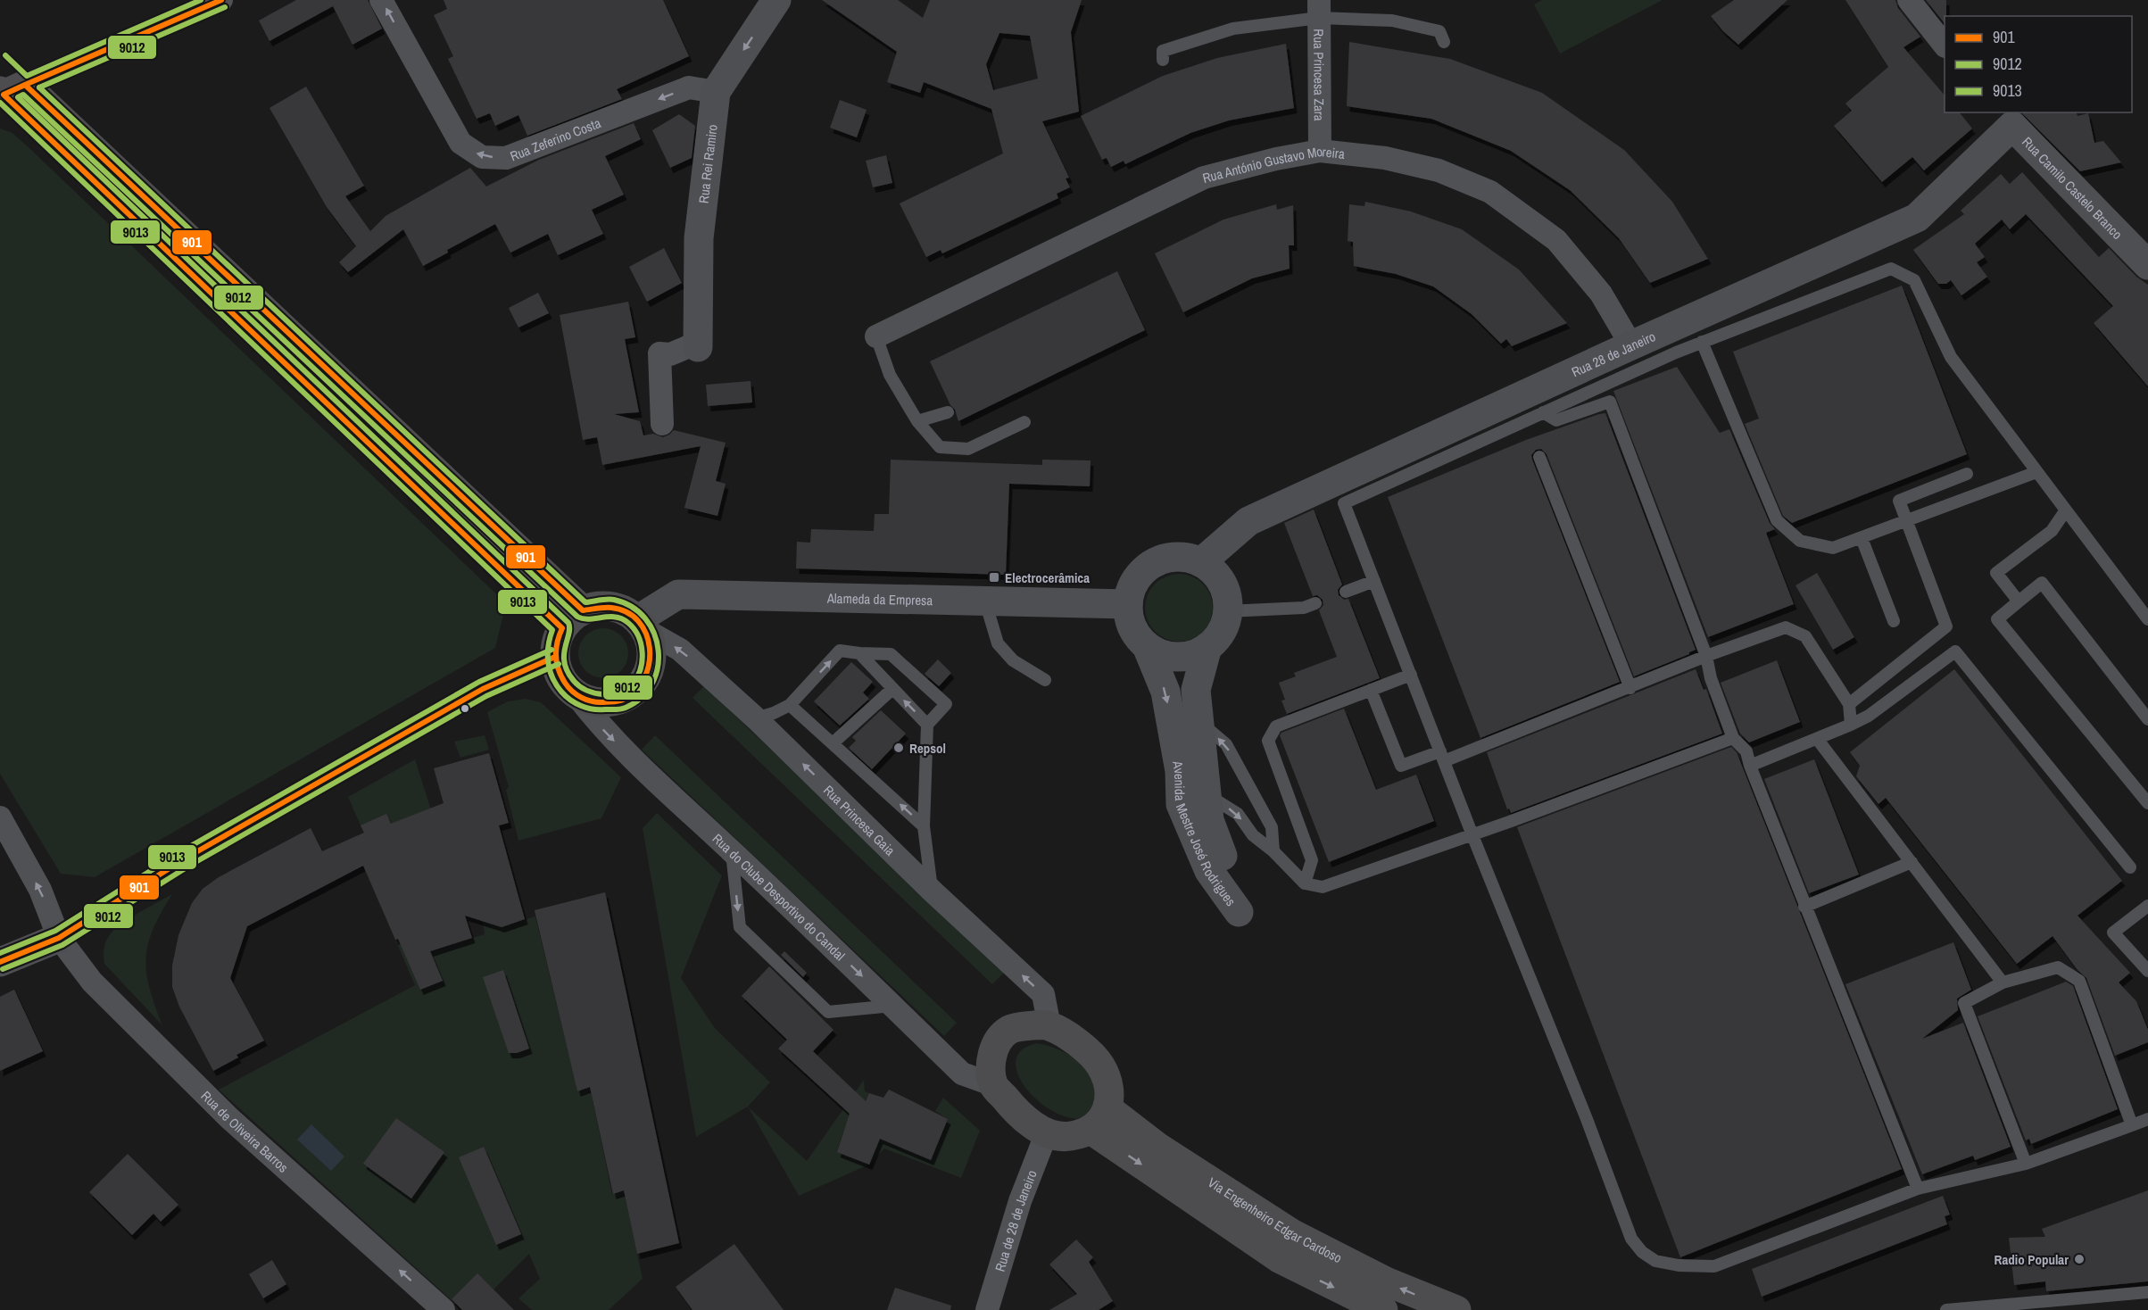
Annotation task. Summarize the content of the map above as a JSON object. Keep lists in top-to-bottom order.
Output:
{
  "streets": {
    "main road": ["Via Engenheiro Edgar Cardoso"],
    "street": [
      "Rua Princesa Zara",
      "Rua Zeferino Costa",
      "Rua Rei Ramiro",
      "Rua António Gustavo Moreira",
      "Rua Camilo Castelo Branco",
      "Rua 28 de Janeiro",
      "Alameda da Empresa",
      "Rua Princesa Gaia",
      "Avenida Mestre José Rodrigues",
      "Rua do Clube Desportivo do Candal",
      "Rua de Oliveira Barros",
      "Rua de 28 de Janeiro"
    ]
  },
  "crossings": [
    ["Rua Princesa Zara", "Rua António Gustavo Moreira"],
    ["Rua Zeferino Costa", "Rua Rei Ramiro"],
    ["Rua António Gustavo Moreira", "Rua 28 de Janeiro"],
    ["Rua Camilo Castelo Branco", "Rua 28 de Janeiro"],
    ["Rua 28 de Janeiro", "Alameda da Empresa"],
    ["Rua 28 de Janeiro", "Avenida Mestre José Rodrigues"],
    ["Alameda da Empresa", "Rua Princesa Gaia"],
    ["Alameda da Empresa", "Avenida Mestre José Rodrigues"],
    ["Alameda da Empresa", "Rua do Clube Desportivo do Candal"],
    ["Rua Princesa Gaia", "Rua do Clube Desportivo do Candal"],
    ["Rua Princesa Gaia", "Rua de 28 de Janeiro"],
    ["Rua Princesa Gaia", "Via Engenheiro Edgar Cardoso"],
    ["Rua do Clube Desportivo do Candal", "Rua de 28 de Janeiro"],
    ["Rua do Clube Desportivo do Candal", "Via Engenheiro Edgar Cardoso"],
    ["Rua de 28 de Janeiro", "Via Engenheiro Edgar Cardoso"]
  ],
  "one_way": ["Rua Princesa Gaia", "Rua do Clube Desportivo do Candal", "Rua de Oliveira Barros"],
  "places": {
    "transit": ["Electrocerâmica"],
    "other": ["Repsol", "Radio Popular"]
  },
  "lines": ["transit line 901", "transit line 9013", "transit line 9012"],
  "legend": ["901", "9012", "9013"]
}
